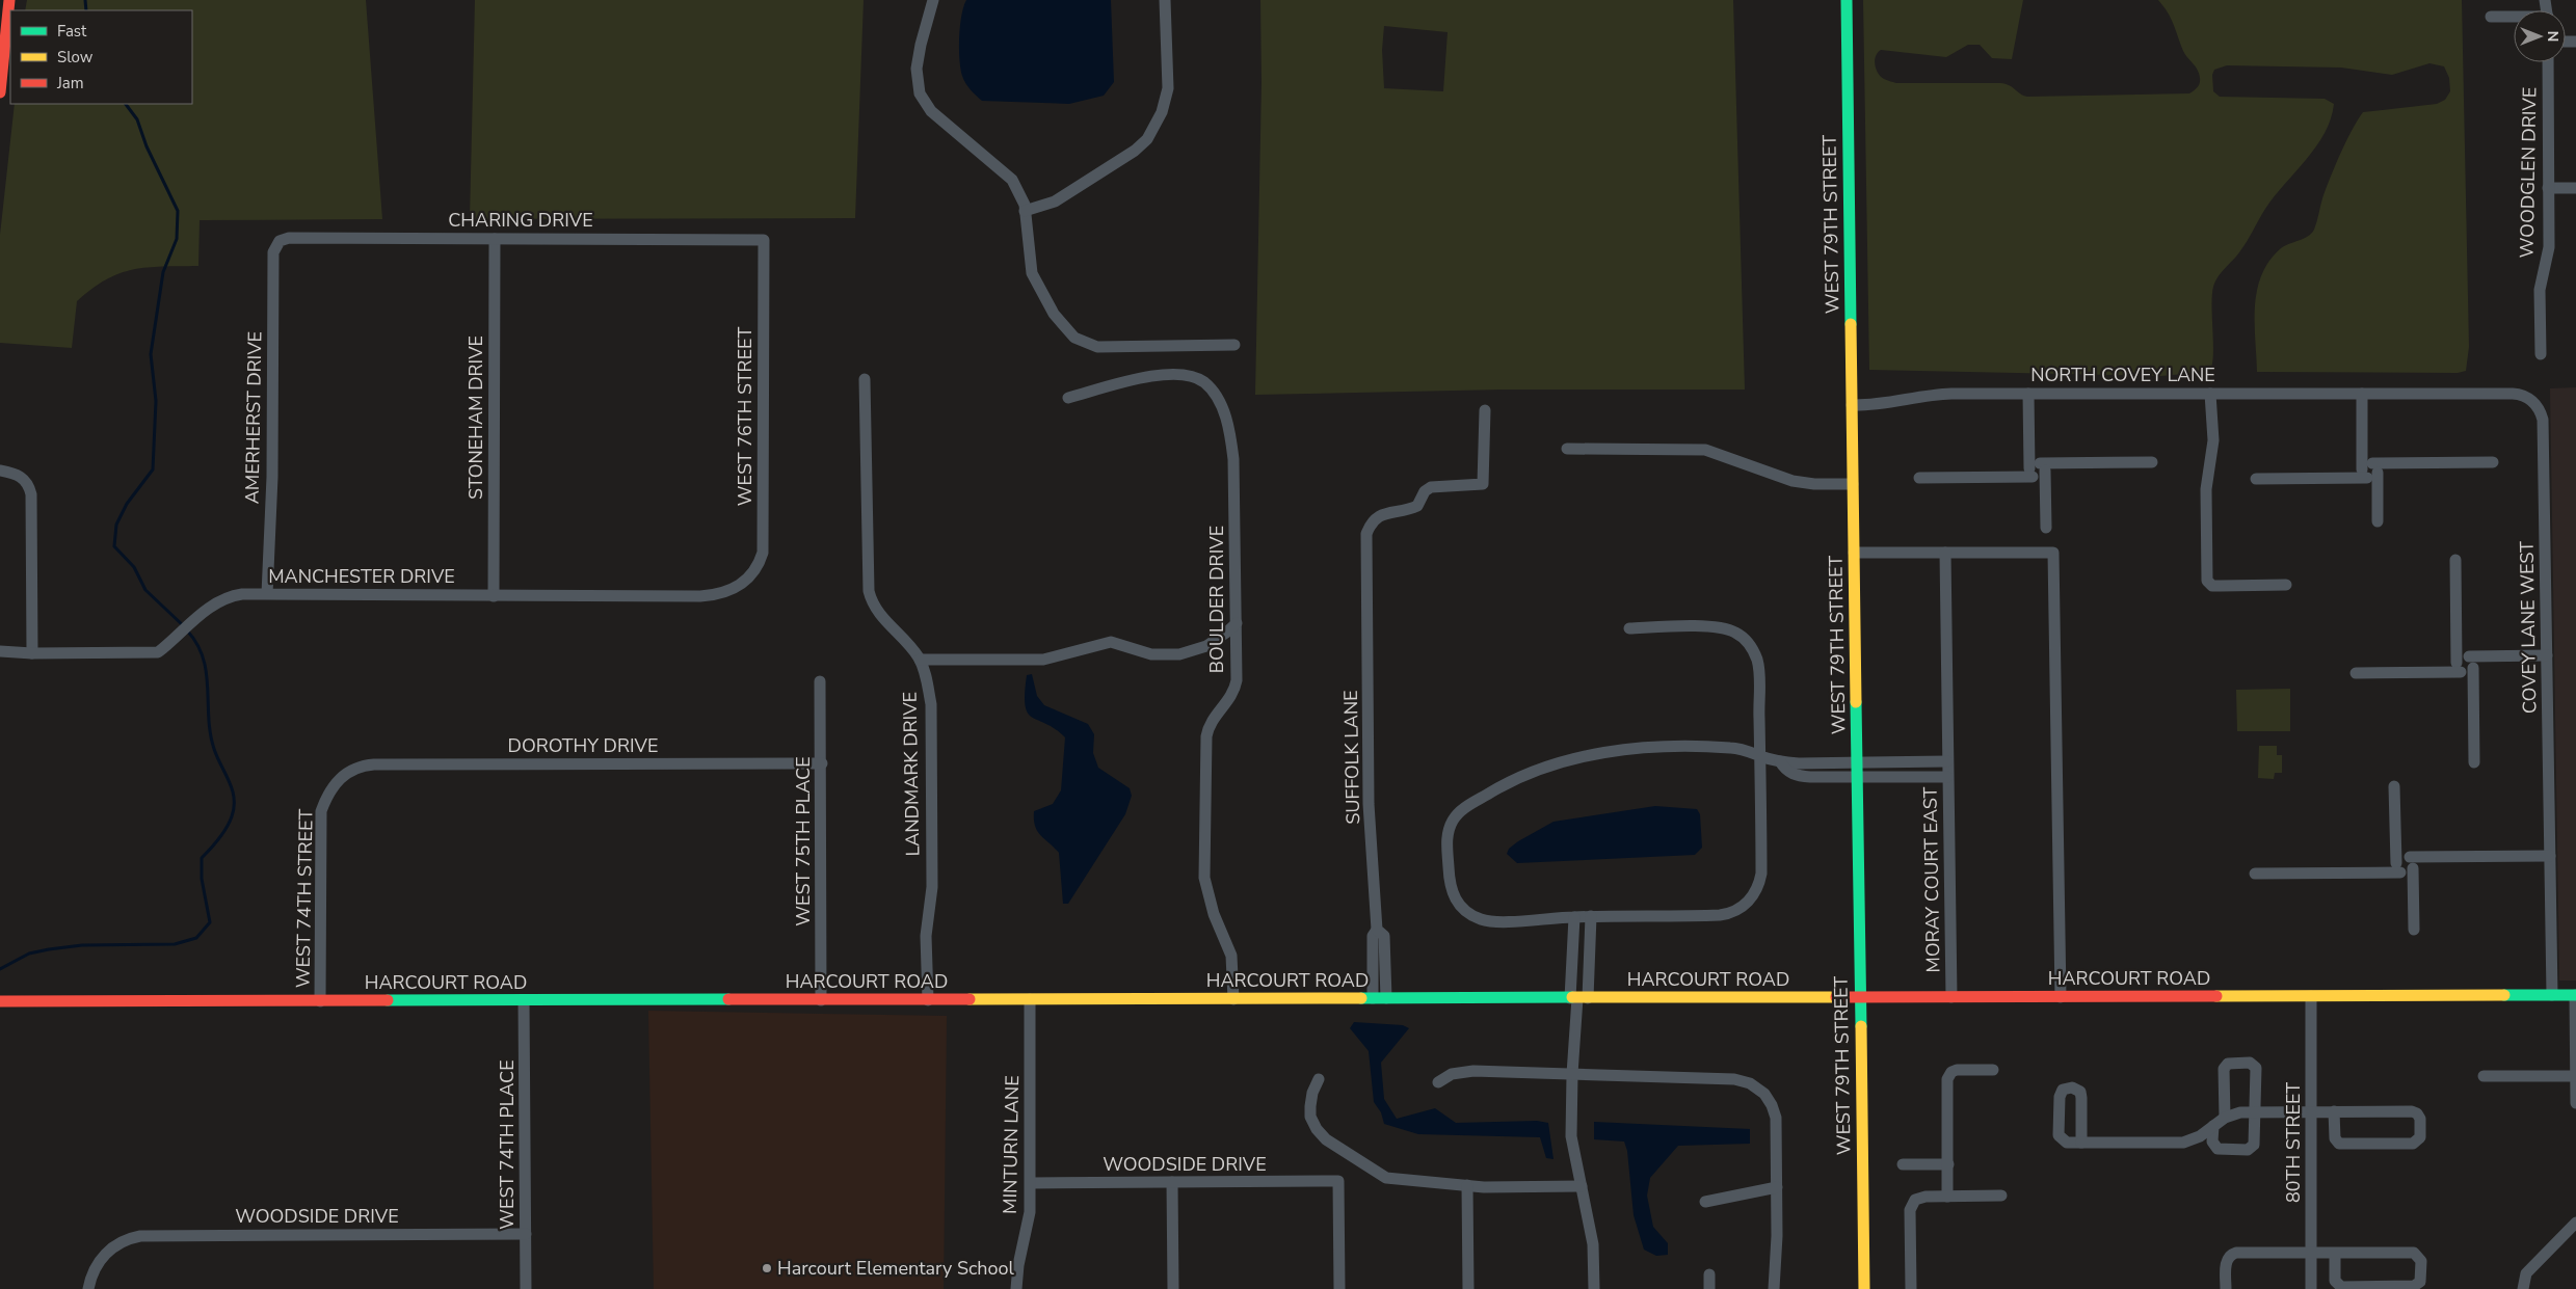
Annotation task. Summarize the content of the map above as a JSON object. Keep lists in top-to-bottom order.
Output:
{
  "streets": {
    "street": [
      "WOODGLEN DRIVE",
      "CHARING DRIVE",
      "WEST 79TH STREET",
      "NORTH COVEY LANE",
      "WEST 76TH STREET",
      "AMERHERST DRIVE",
      "STONEHAM DRIVE",
      "MANCHESTER DRIVE",
      "BOULDER DRIVE",
      "COVEY LANE WEST",
      "DOROTHY DRIVE",
      "SUFFOLK LANE",
      "LANDMARK DRIVE",
      "WEST 75TH PLACE",
      "MORAY COURT EAST",
      "WEST 74TH STREET",
      "HARCOURT ROAD",
      "80TH STREET",
      "WEST 74TH PLACE",
      "MINTURN LANE",
      "WOODSIDE DRIVE"
    ]
  },
  "crossings": [
    ["CHARING DRIVE", "WEST 76TH STREET"],
    ["CHARING DRIVE", "AMERHERST DRIVE"],
    ["CHARING DRIVE", "STONEHAM DRIVE"],
    ["WEST 79TH STREET", "NORTH COVEY LANE"],
    ["WEST 79TH STREET", "HARCOURT ROAD"],
    ["NORTH COVEY LANE", "COVEY LANE WEST"],
    ["WEST 76TH STREET", "MANCHESTER DRIVE"],
    ["AMERHERST DRIVE", "MANCHESTER DRIVE"],
    ["STONEHAM DRIVE", "MANCHESTER DRIVE"],
    ["BOULDER DRIVE", "HARCOURT ROAD"],
    ["COVEY LANE WEST", "HARCOURT ROAD"],
    ["DOROTHY DRIVE", "WEST 75TH PLACE"],
    ["DOROTHY DRIVE", "WEST 74TH STREET"],
    ["SUFFOLK LANE", "HARCOURT ROAD"],
    ["LANDMARK DRIVE", "HARCOURT ROAD"],
    ["WEST 75TH PLACE", "HARCOURT ROAD"],
    ["MORAY COURT EAST", "HARCOURT ROAD"],
    ["WEST 74TH STREET", "HARCOURT ROAD"],
    ["HARCOURT ROAD", "80TH STREET"],
    ["HARCOURT ROAD", "WEST 74TH PLACE"],
    ["HARCOURT ROAD", "MINTURN LANE"],
    ["WEST 74TH PLACE", "WOODSIDE DRIVE"],
    ["MINTURN LANE", "WOODSIDE DRIVE"]
  ],
  "places": ["Harcourt Elementary School"],
  "legend": ["Fast", "Slow", "Jam"],
  "north": "right"
}
